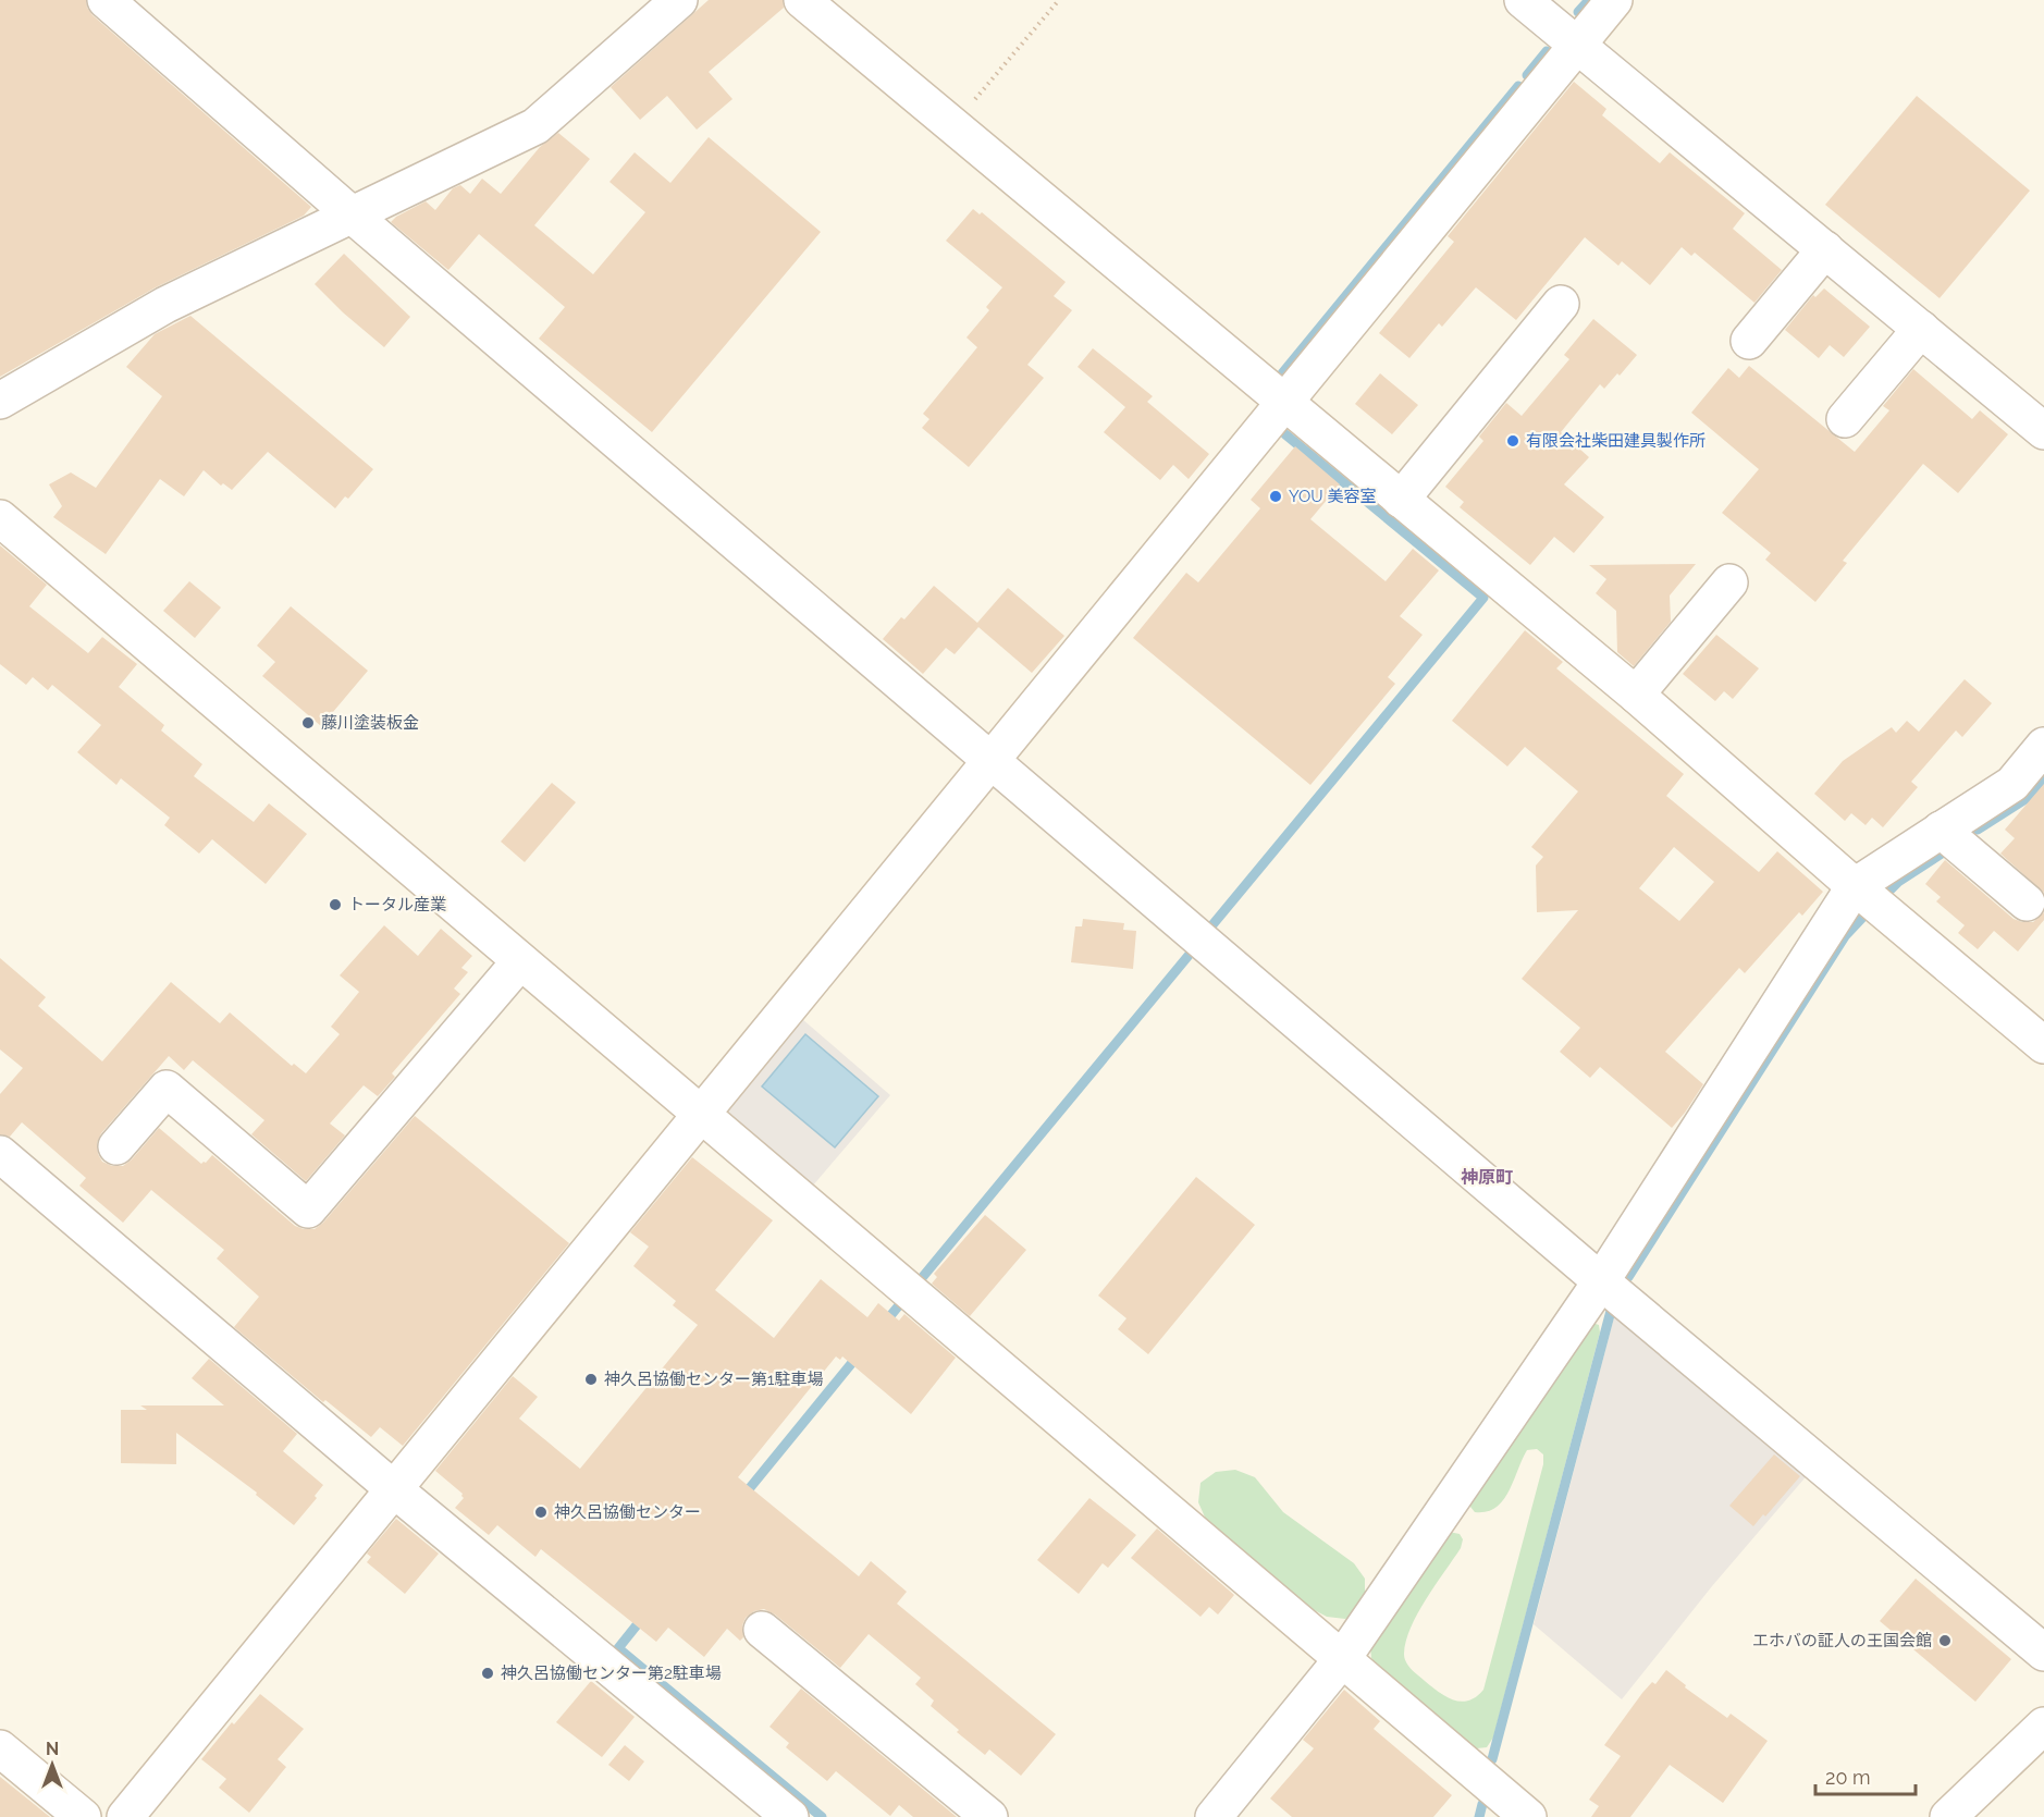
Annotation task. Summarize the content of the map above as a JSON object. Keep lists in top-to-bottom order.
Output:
{
  "districts": ["神原町"],
  "places": [
    "有限会社柴田建具製作所",
    "YOU 美容室",
    "藤川塗装板金",
    "トータル産業",
    "神久呂協働センター第1駐車場",
    "神久呂協働センター",
    "エホバの証人の王国会館",
    "神久呂協働センター第2駐車場"
  ],
  "scale_bar": "20 m",
  "north": "top"
}
